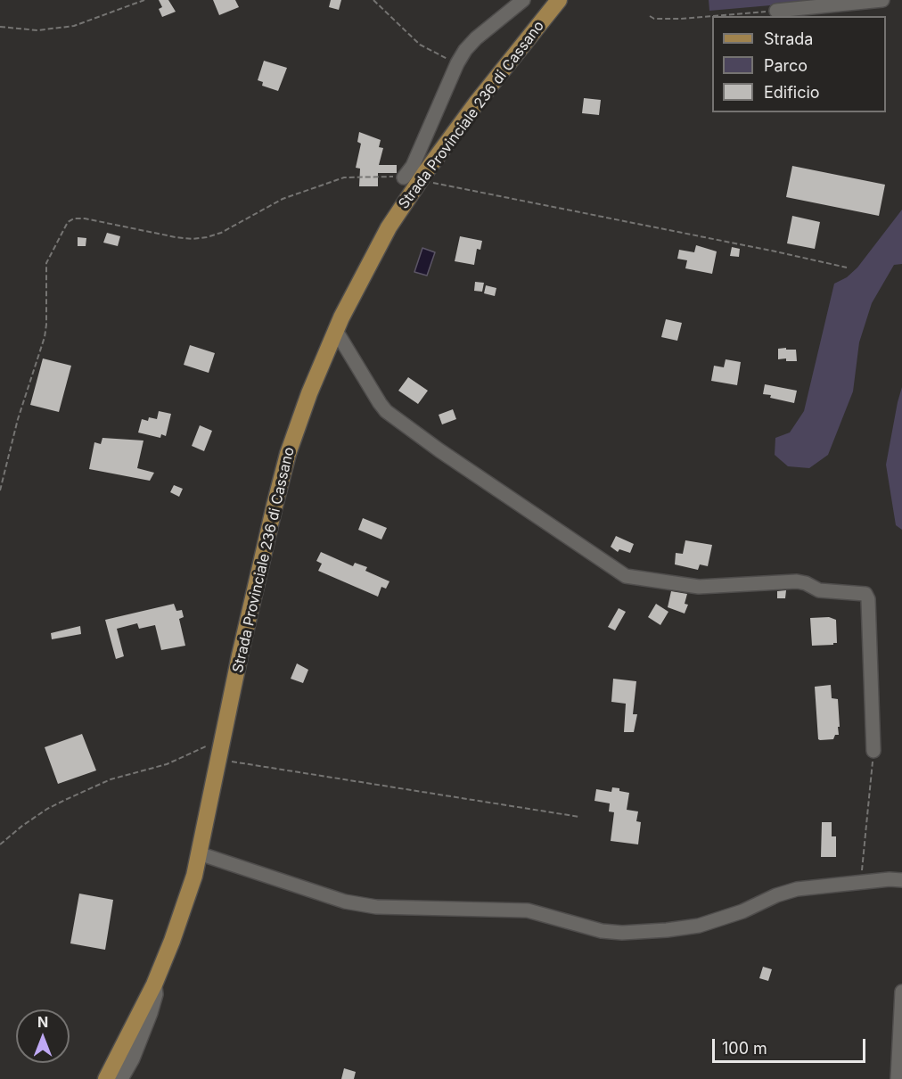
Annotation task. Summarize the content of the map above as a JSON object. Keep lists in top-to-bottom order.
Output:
{
  "streets": {
    "main road": ["Strada Provinciale 236 di Cassano"]
  },
  "legend": ["Strada", "Parco", "Edificio"],
  "scale_bar": "100 m",
  "north": "top"
}
